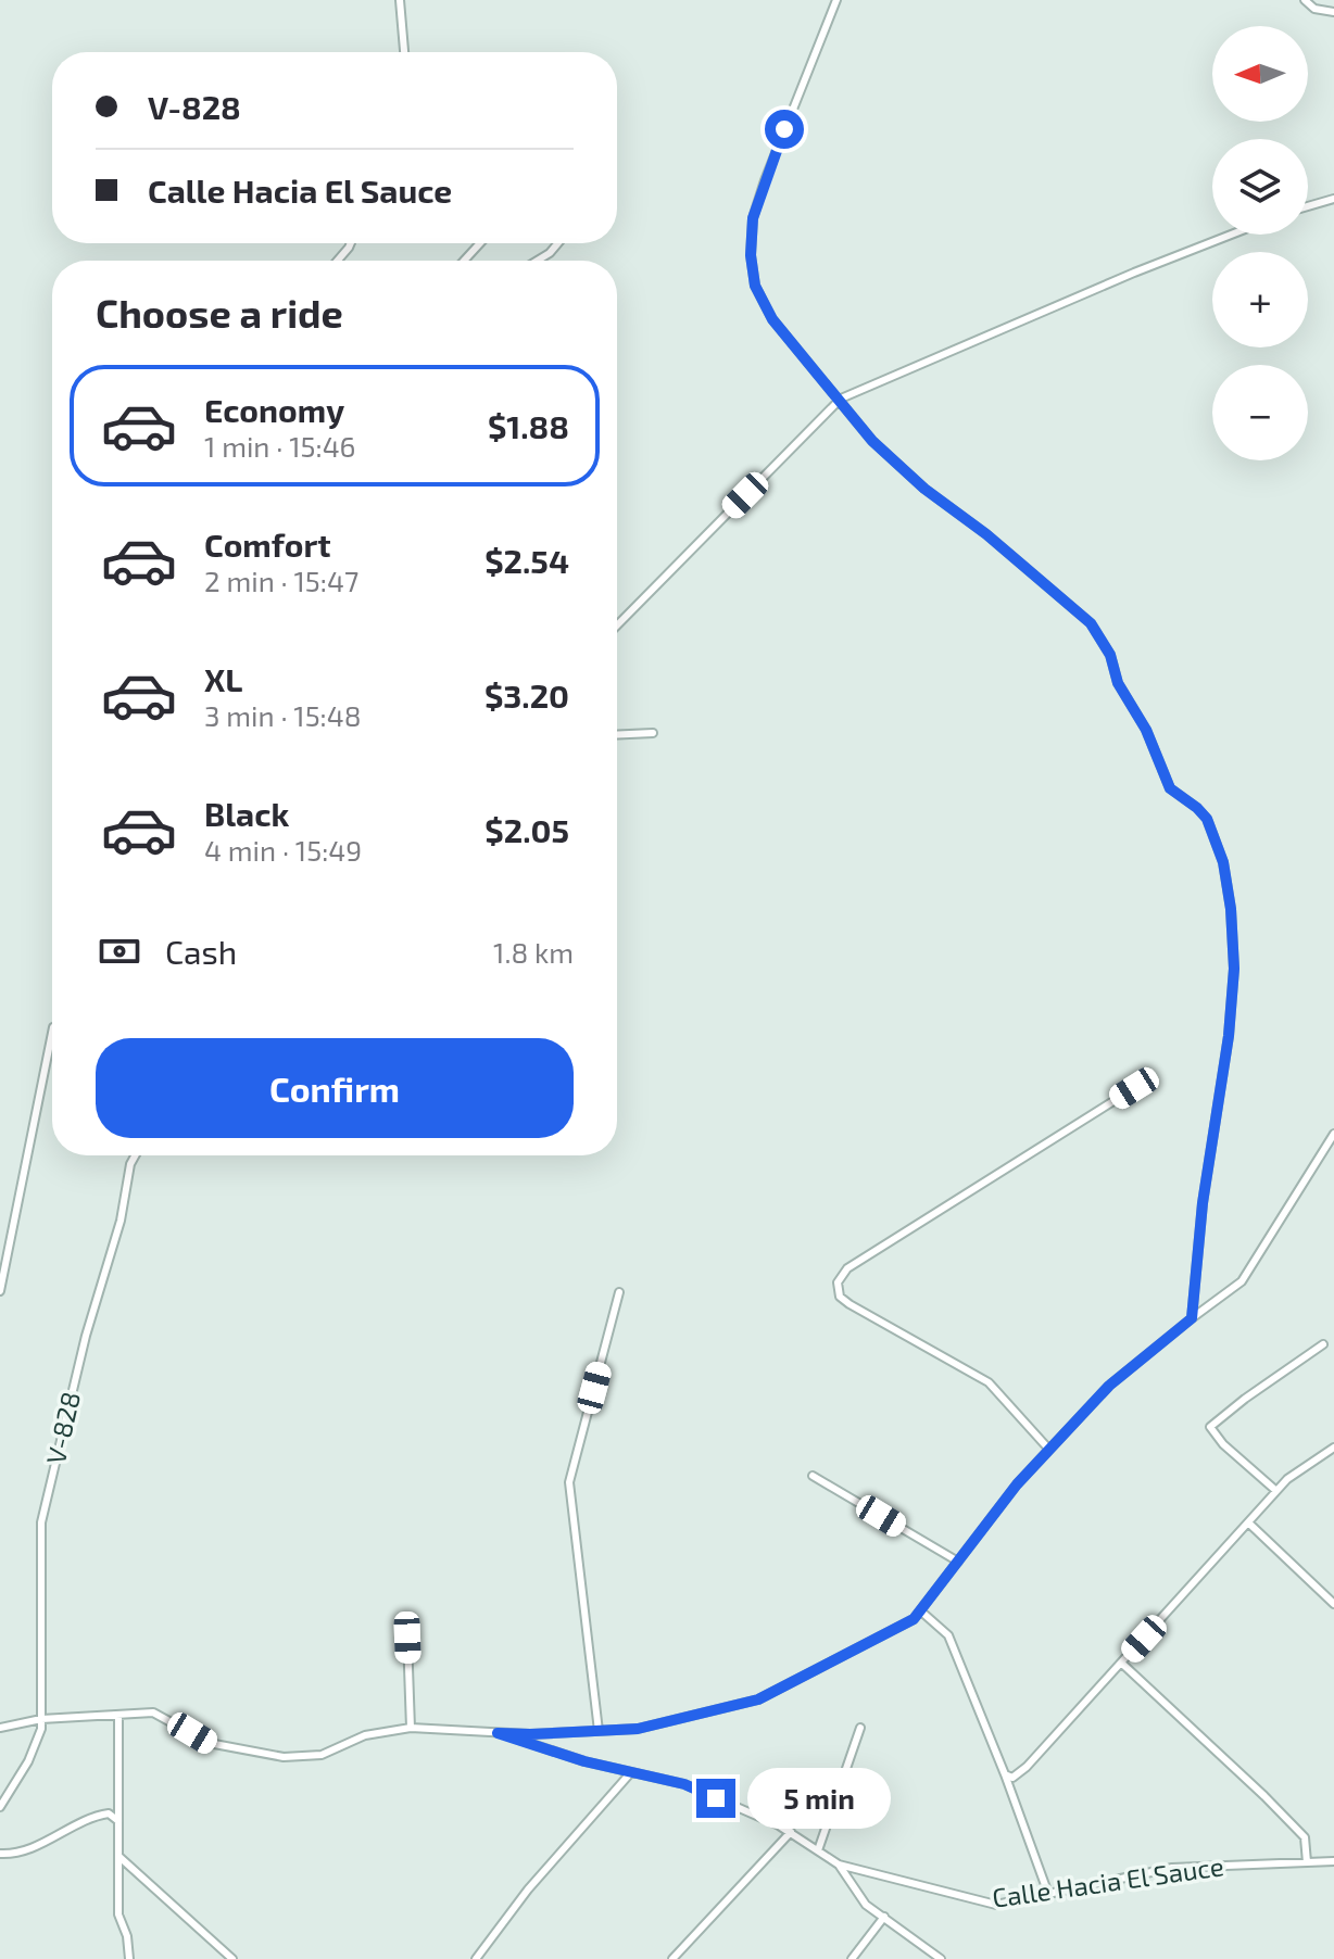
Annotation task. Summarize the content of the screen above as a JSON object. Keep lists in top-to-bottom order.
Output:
{
  "streets": {
    "street": ["V-828", "Calle Hacia El Sauce"]
  },
  "north": "left",
  "page": {
    "map_buttons": ["+", "−"],
    "banner": ["V-828", "Calle Hacia El Sauce"],
    "heading": "Choose a ride",
    "list": [
      {
        "name": "Economy",
        "note": "1 min · 15:46",
        "value": "$1.88"
      },
      {
        "name": "Comfort",
        "note": "2 min · 15:47",
        "value": "$2.54"
      },
      {
        "name": "XL",
        "note": "3 min · 15:48",
        "value": "$3.20"
      },
      {
        "name": "Black",
        "note": "4 min · 15:49",
        "value": "$2.05"
      }
    ],
    "pay": ["Cash", "1.8 km"],
    "buttons": "Confirm",
    "bubble": "5 min"
  }
}
